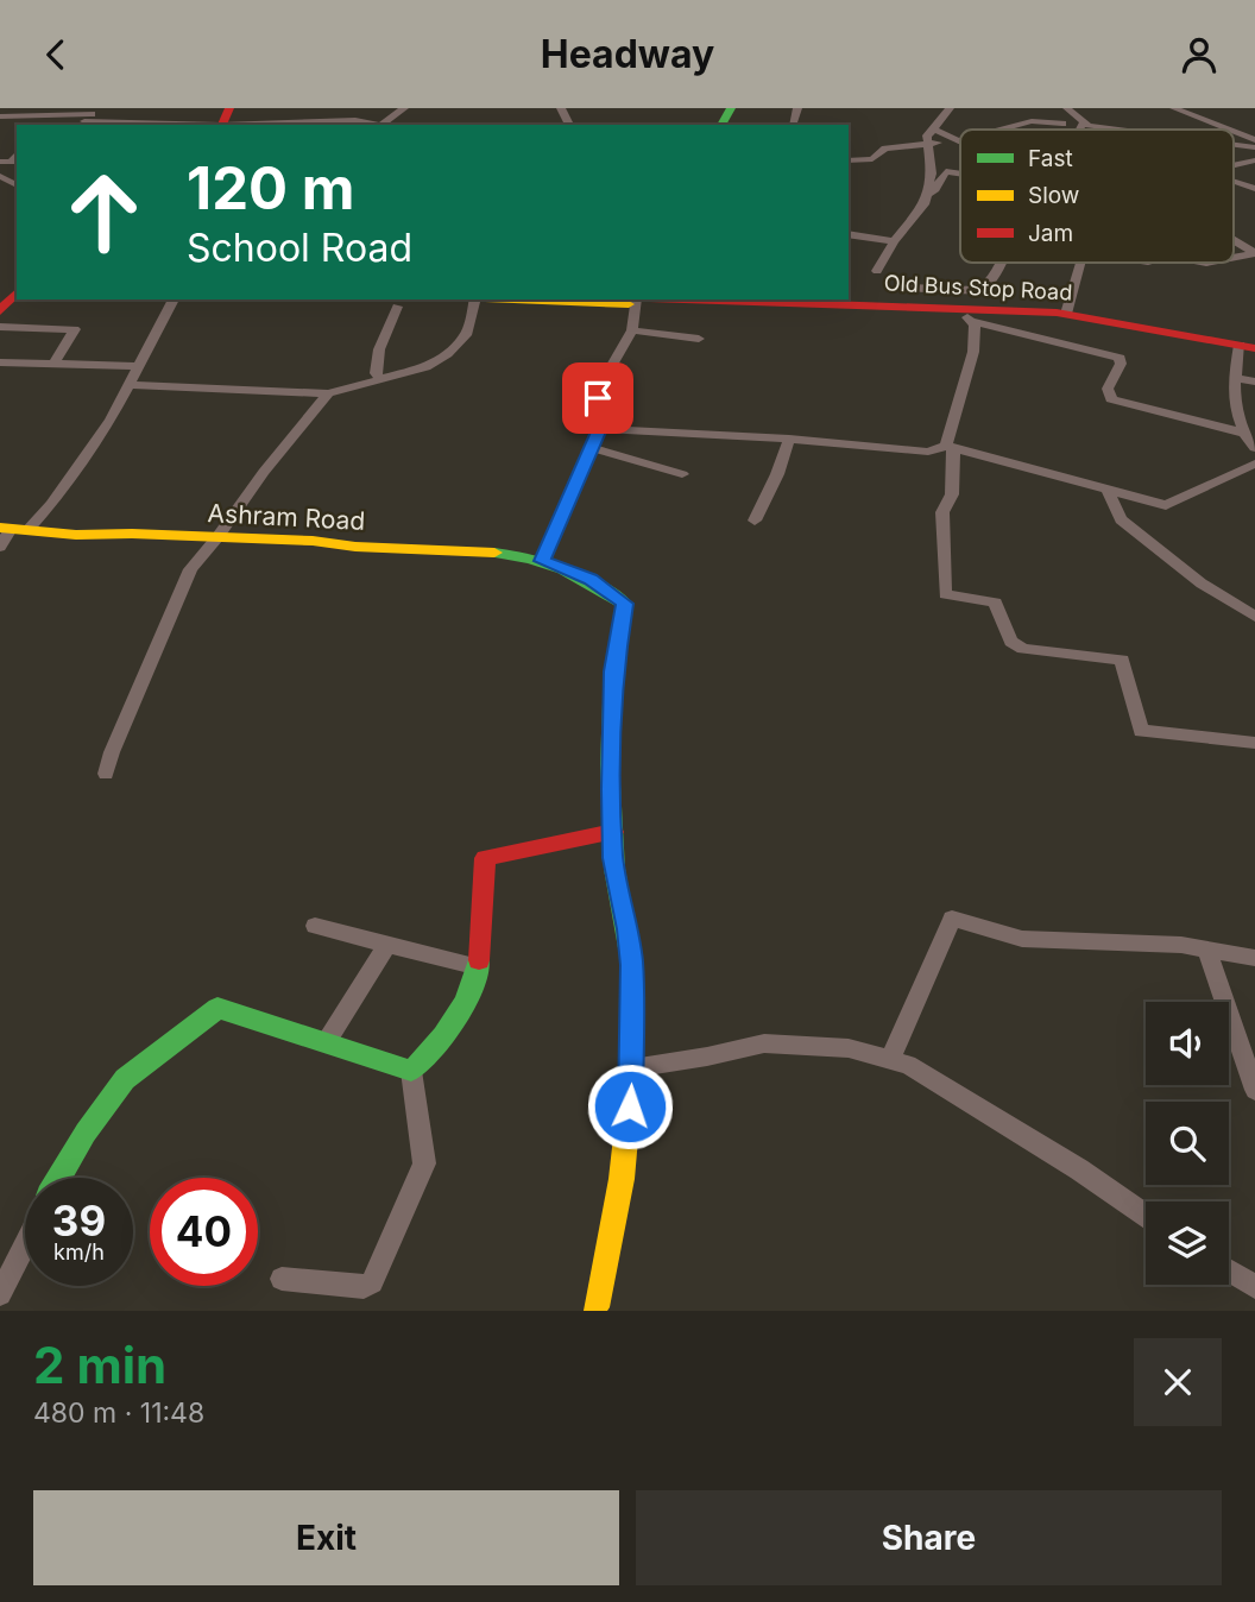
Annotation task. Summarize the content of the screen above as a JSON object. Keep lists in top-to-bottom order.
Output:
{
  "streets": {
    "street": ["Old Bus Stop Road", "Ashram Road"]
  },
  "legend": ["Fast", "Slow", "Jam"],
  "page": {
    "header": "Headway",
    "turn": ["120 m", "School Road"],
    "speed": "39 km/h",
    "limit": "40",
    "heading": ["2 min", "480 m · 11:48"],
    "buttons": ["Exit", "Share"]
  }
}
